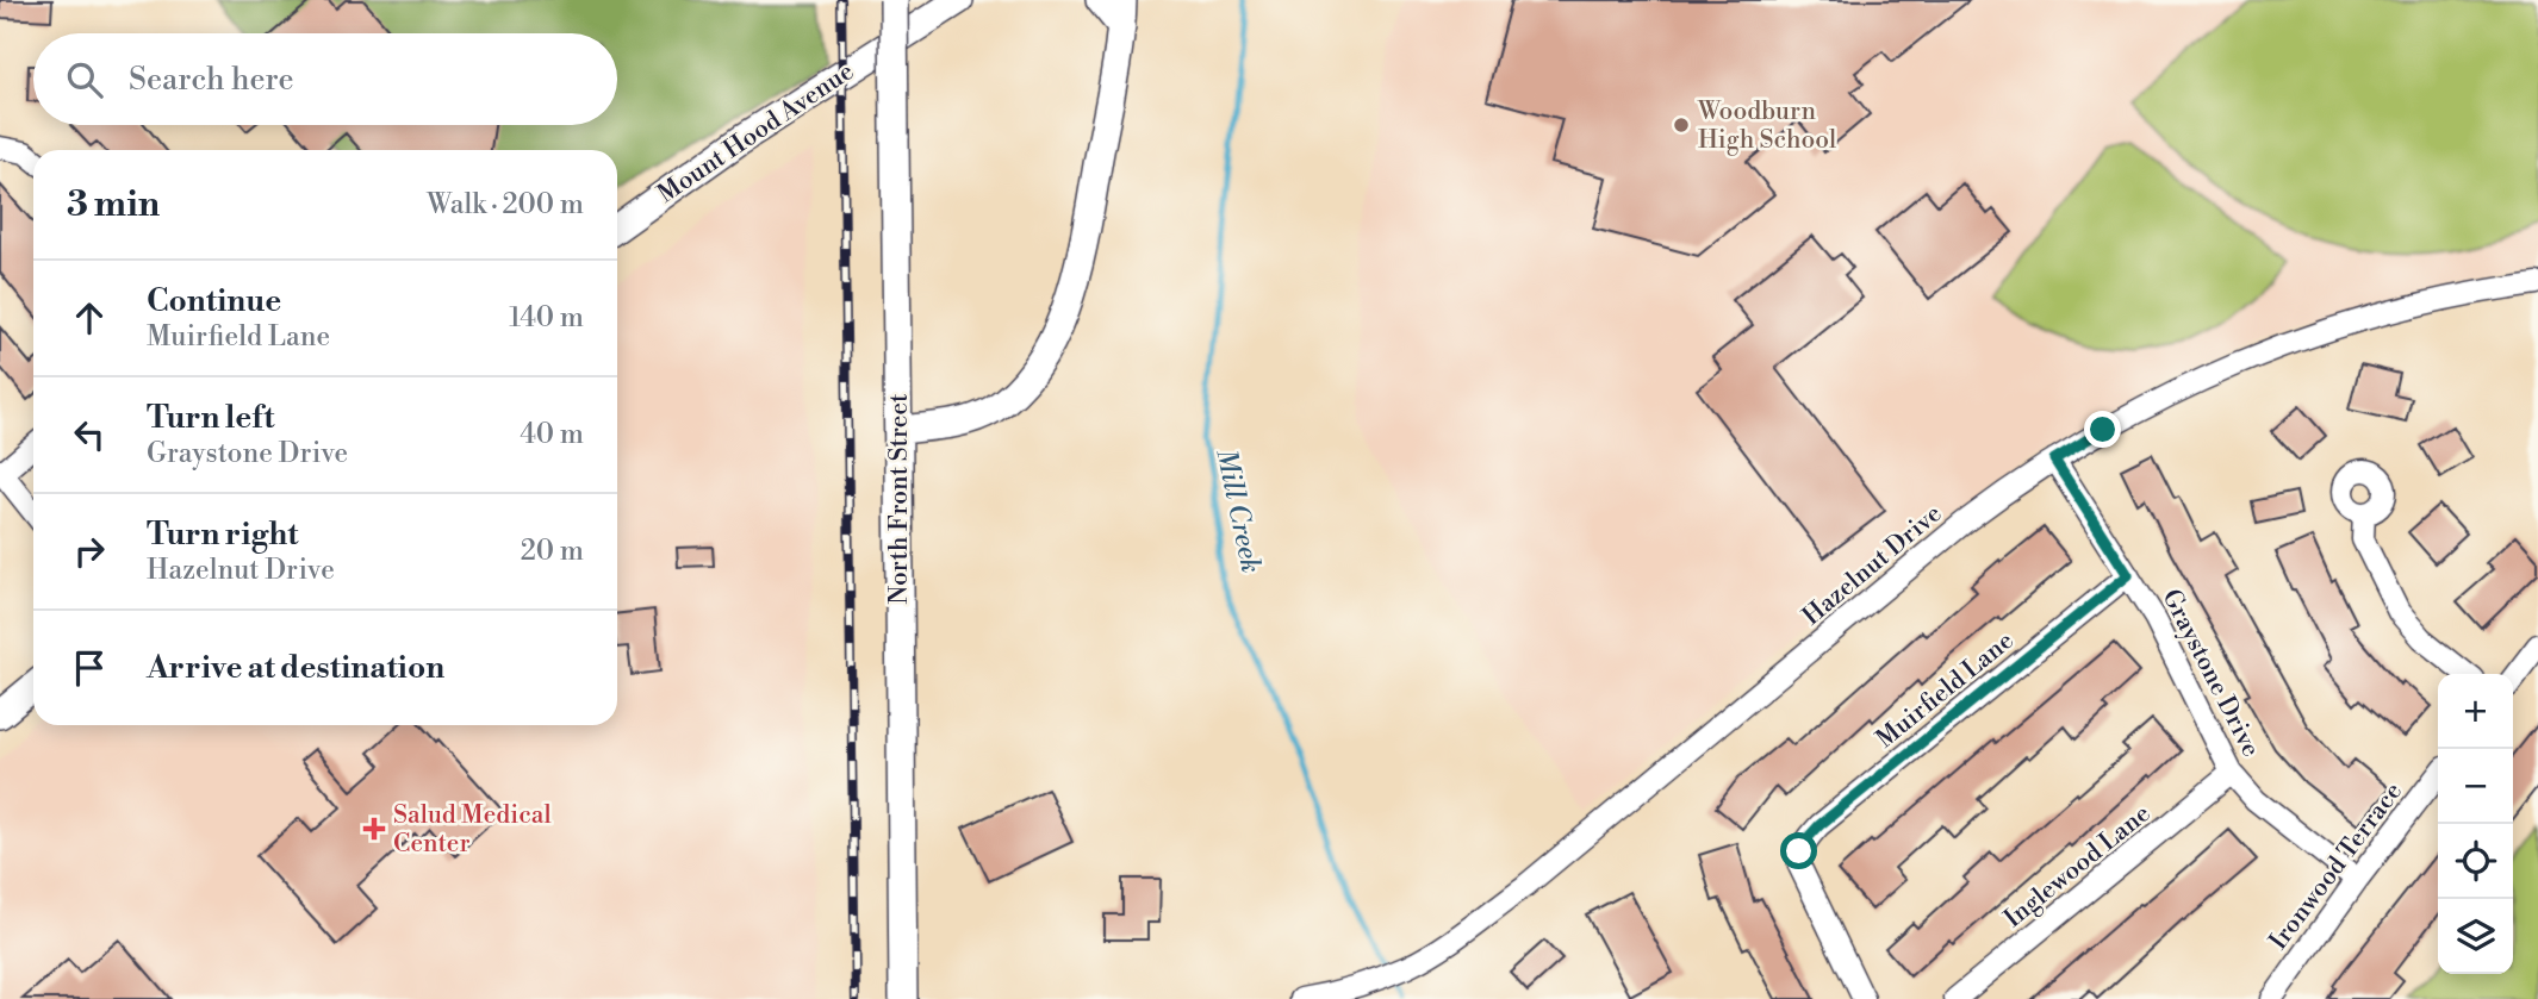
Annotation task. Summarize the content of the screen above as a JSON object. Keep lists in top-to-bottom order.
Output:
{
  "streets": {
    "main road": ["Mount Hood Avenue", "North Front Street"],
    "street": [
      "Hazelnut Drive",
      "Graystone Drive",
      "Muirfield Lane",
      "Inglewood Lane",
      "Ironwood Terrace"
    ]
  },
  "crossings": [
    ["Hazelnut Drive", "Graystone Drive"],
    ["Graystone Drive", "Muirfield Lane"],
    ["Graystone Drive", "Inglewood Lane"],
    ["Graystone Drive", "Ironwood Terrace"]
  ],
  "water": ["Mill Creek"],
  "places": {
    "other": ["Woodburn High School"],
    "health": ["Salud Medical Center"]
  },
  "page": {
    "search": "Search here",
    "heading": ["3 min", "Walk · 200 m"],
    "list": [
      ["Continue", "Muirfield Lane", "140 m"],
      ["Turn left", "Graystone Drive", "40 m"],
      ["Turn right", "Hazelnut Drive", "20 m"],
      "Arrive at destination"
    ],
    "map_buttons": ["+", "−"]
  }
}
